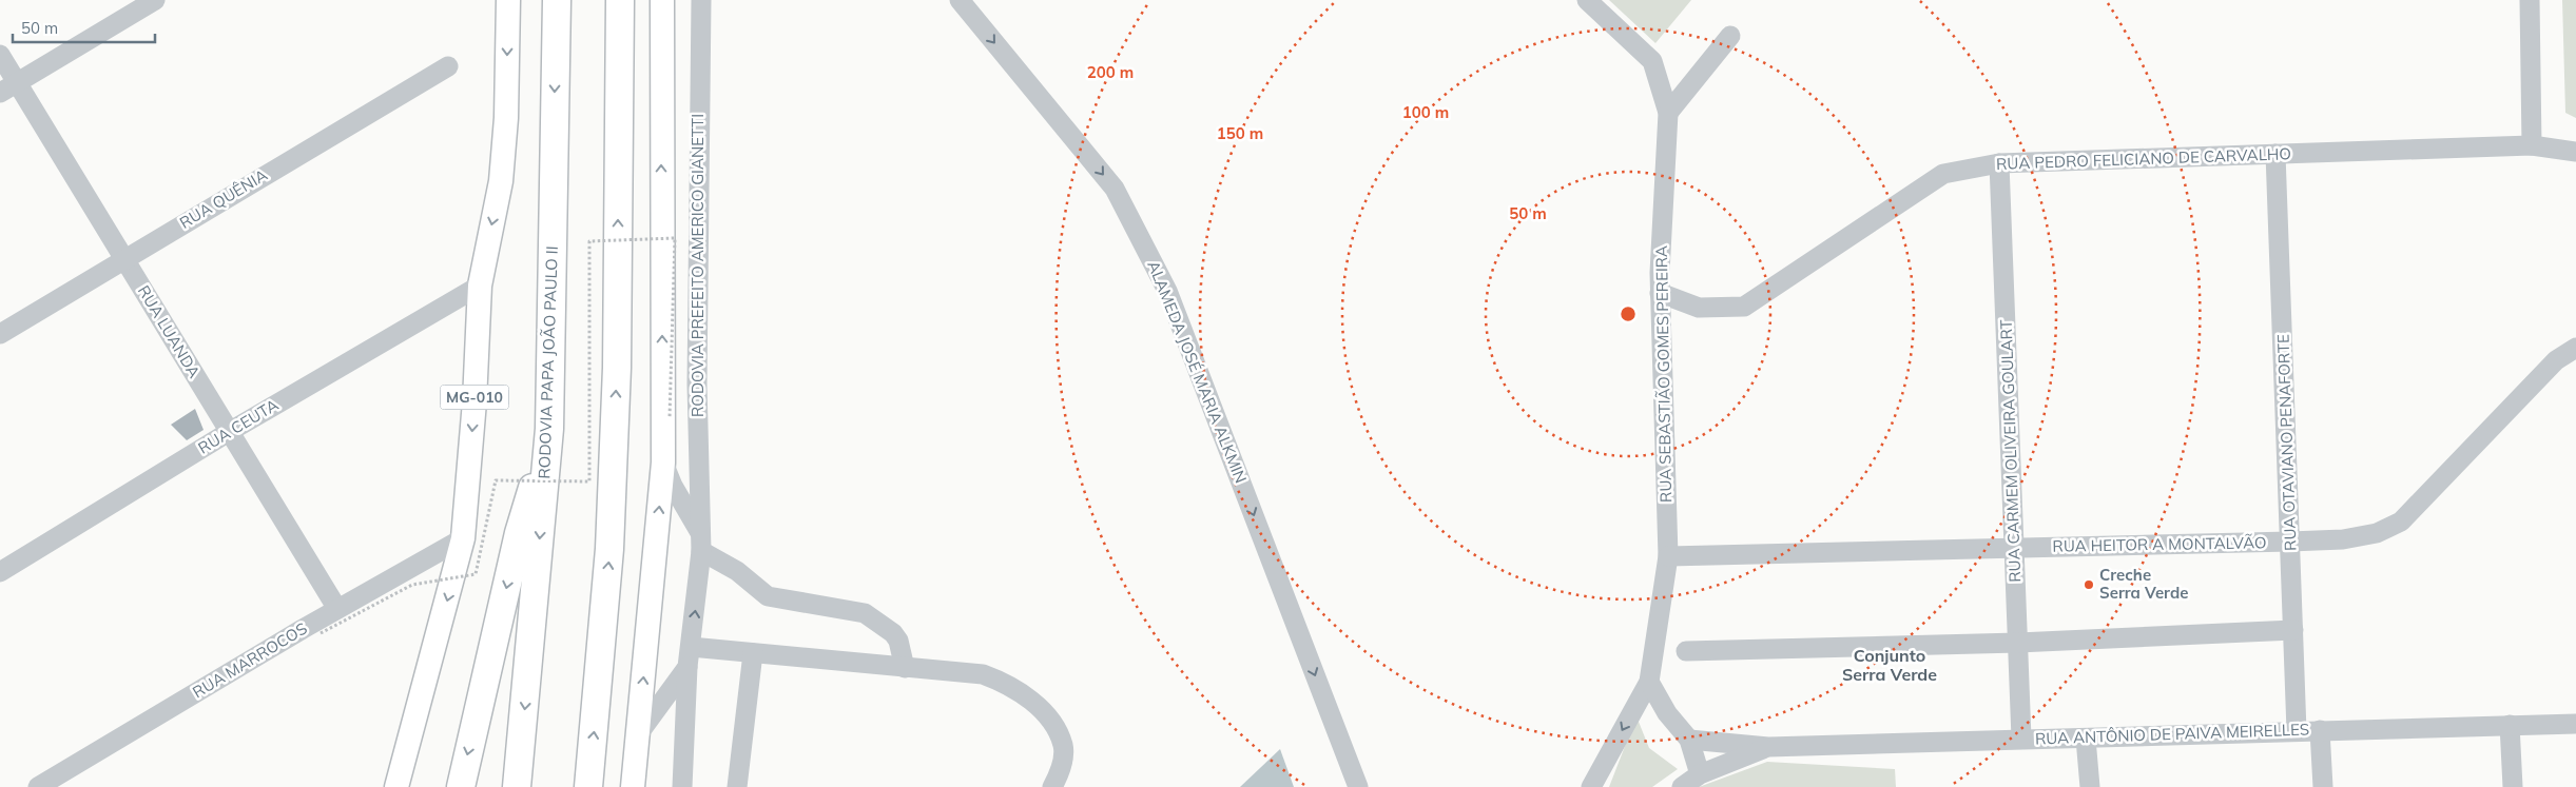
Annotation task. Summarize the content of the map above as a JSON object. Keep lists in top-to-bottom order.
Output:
{
  "streets": {
    "highway": ["RODOVIA PAPA JOÃO PAULO II"],
    "main road": ["MG-010"],
    "street": [
      "RUA PEDRO FELICIANO DE CARVALHO",
      "RUA QUÊNIA",
      "RODOVIA PREFEITO AMERICO GIANETTI",
      "RUA LUANDA",
      "ALAMEDA JOSÉ MARIA ALKMIN",
      "RUA SEBASTIÃO GOMES PEREIRA",
      "RUA CEUTA",
      "RUA OTAVIANO PENAFORTE",
      "RUA CARMEM OLIVEIRA GOULART",
      "RUA HEITOR A MONTALVÃO",
      "RUA MARROCOS",
      "RUA ANTÔNIO DE PAIVA MEIRELLES"
    ]
  },
  "crossings": [
    ["RUA PEDRO FELICIANO DE CARVALHO", "RUA SEBASTIÃO GOMES PEREIRA"],
    ["RUA PEDRO FELICIANO DE CARVALHO", "RUA OTAVIANO PENAFORTE"],
    ["RUA PEDRO FELICIANO DE CARVALHO", "RUA CARMEM OLIVEIRA GOULART"],
    ["RUA QUÊNIA", "RUA LUANDA"],
    ["RUA LUANDA", "RUA CEUTA"],
    ["RUA LUANDA", "RUA MARROCOS"],
    ["RUA SEBASTIÃO GOMES PEREIRA", "RUA HEITOR A MONTALVÃO"],
    ["MG-010", "RUA CEUTA"],
    ["MG-010", "RUA MARROCOS"],
    ["RUA OTAVIANO PENAFORTE", "RUA HEITOR A MONTALVÃO"],
    ["RUA OTAVIANO PENAFORTE", "RUA ANTÔNIO DE PAIVA MEIRELLES"],
    ["RUA CARMEM OLIVEIRA GOULART", "RUA HEITOR A MONTALVÃO"],
    ["RUA CARMEM OLIVEIRA GOULART", "RUA ANTÔNIO DE PAIVA MEIRELLES"]
  ],
  "one_way": ["ALAMEDA JOSÉ MARIA ALKMIN"],
  "districts": ["Conjunto Serra Verde"],
  "places": ["Creche Serra Verde"],
  "scale_bar": "50 m",
  "rings": [
    "200 m",
    "100 m",
    "150 m",
    "50 m"
  ]
}
